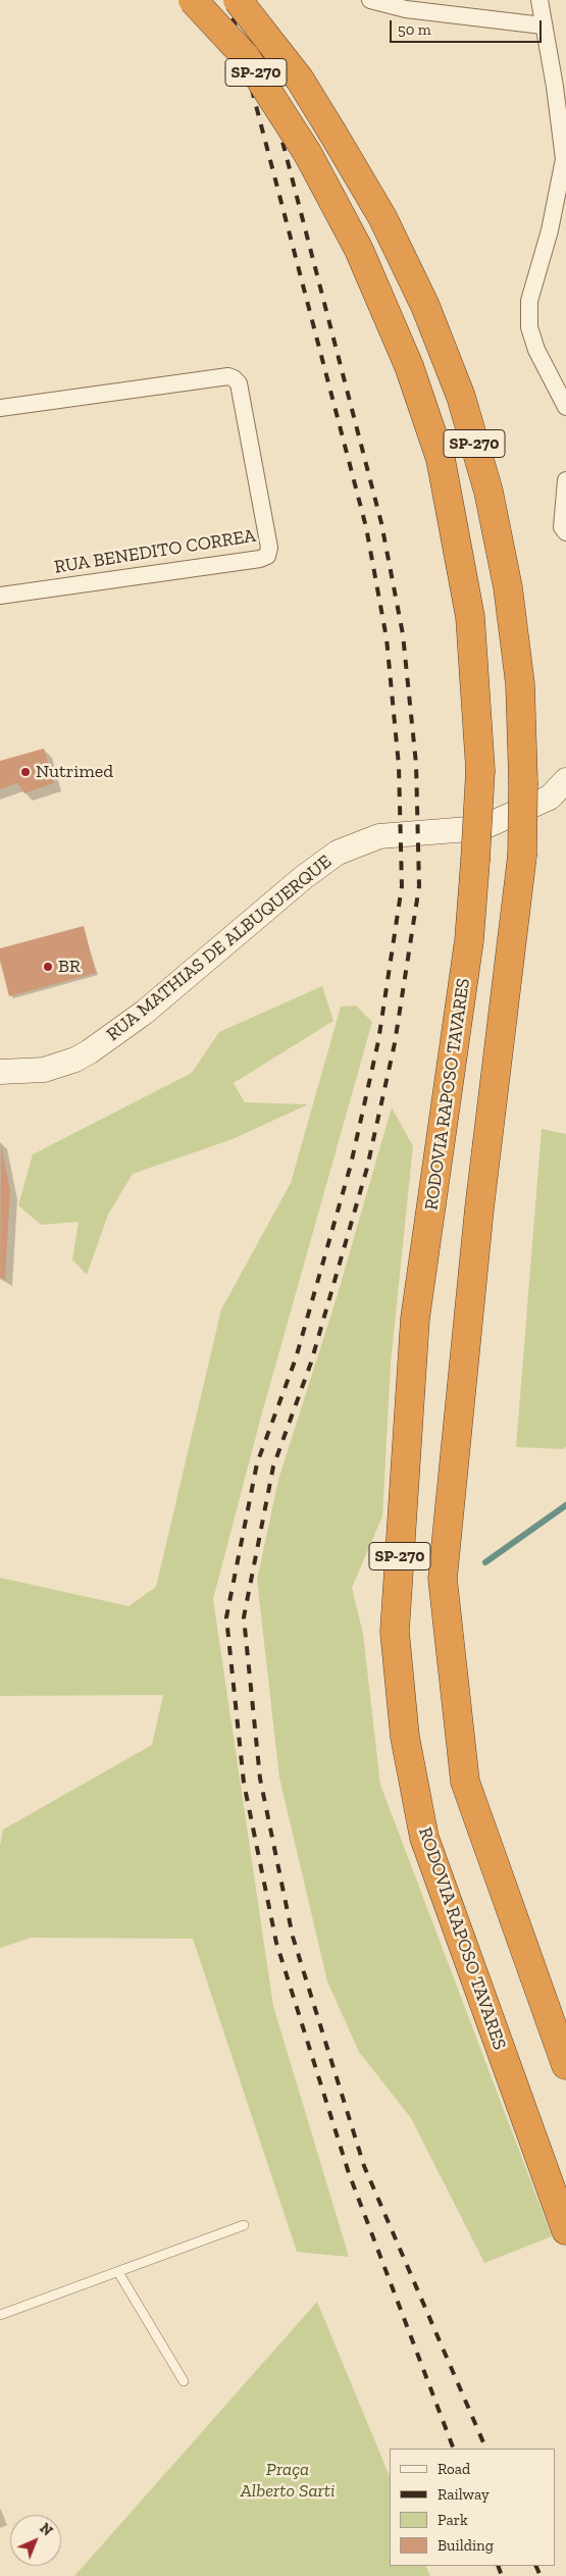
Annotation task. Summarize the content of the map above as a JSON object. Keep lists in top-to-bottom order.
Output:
{
  "streets": {
    "highway": ["SP-270", "RODOVIA RAPOSO TAVARES"],
    "street": ["RUA BENEDITO CORREA", "RUA MATHIAS DE ALBUQUERQUE"]
  },
  "parks": ["Praça Alberto Sarti"],
  "places": ["Nutrimed", "BR"],
  "legend": [
    "Road",
    "Railway",
    "Park",
    "Building"
  ],
  "scale_bar": "50 m",
  "north": "top right"
}
